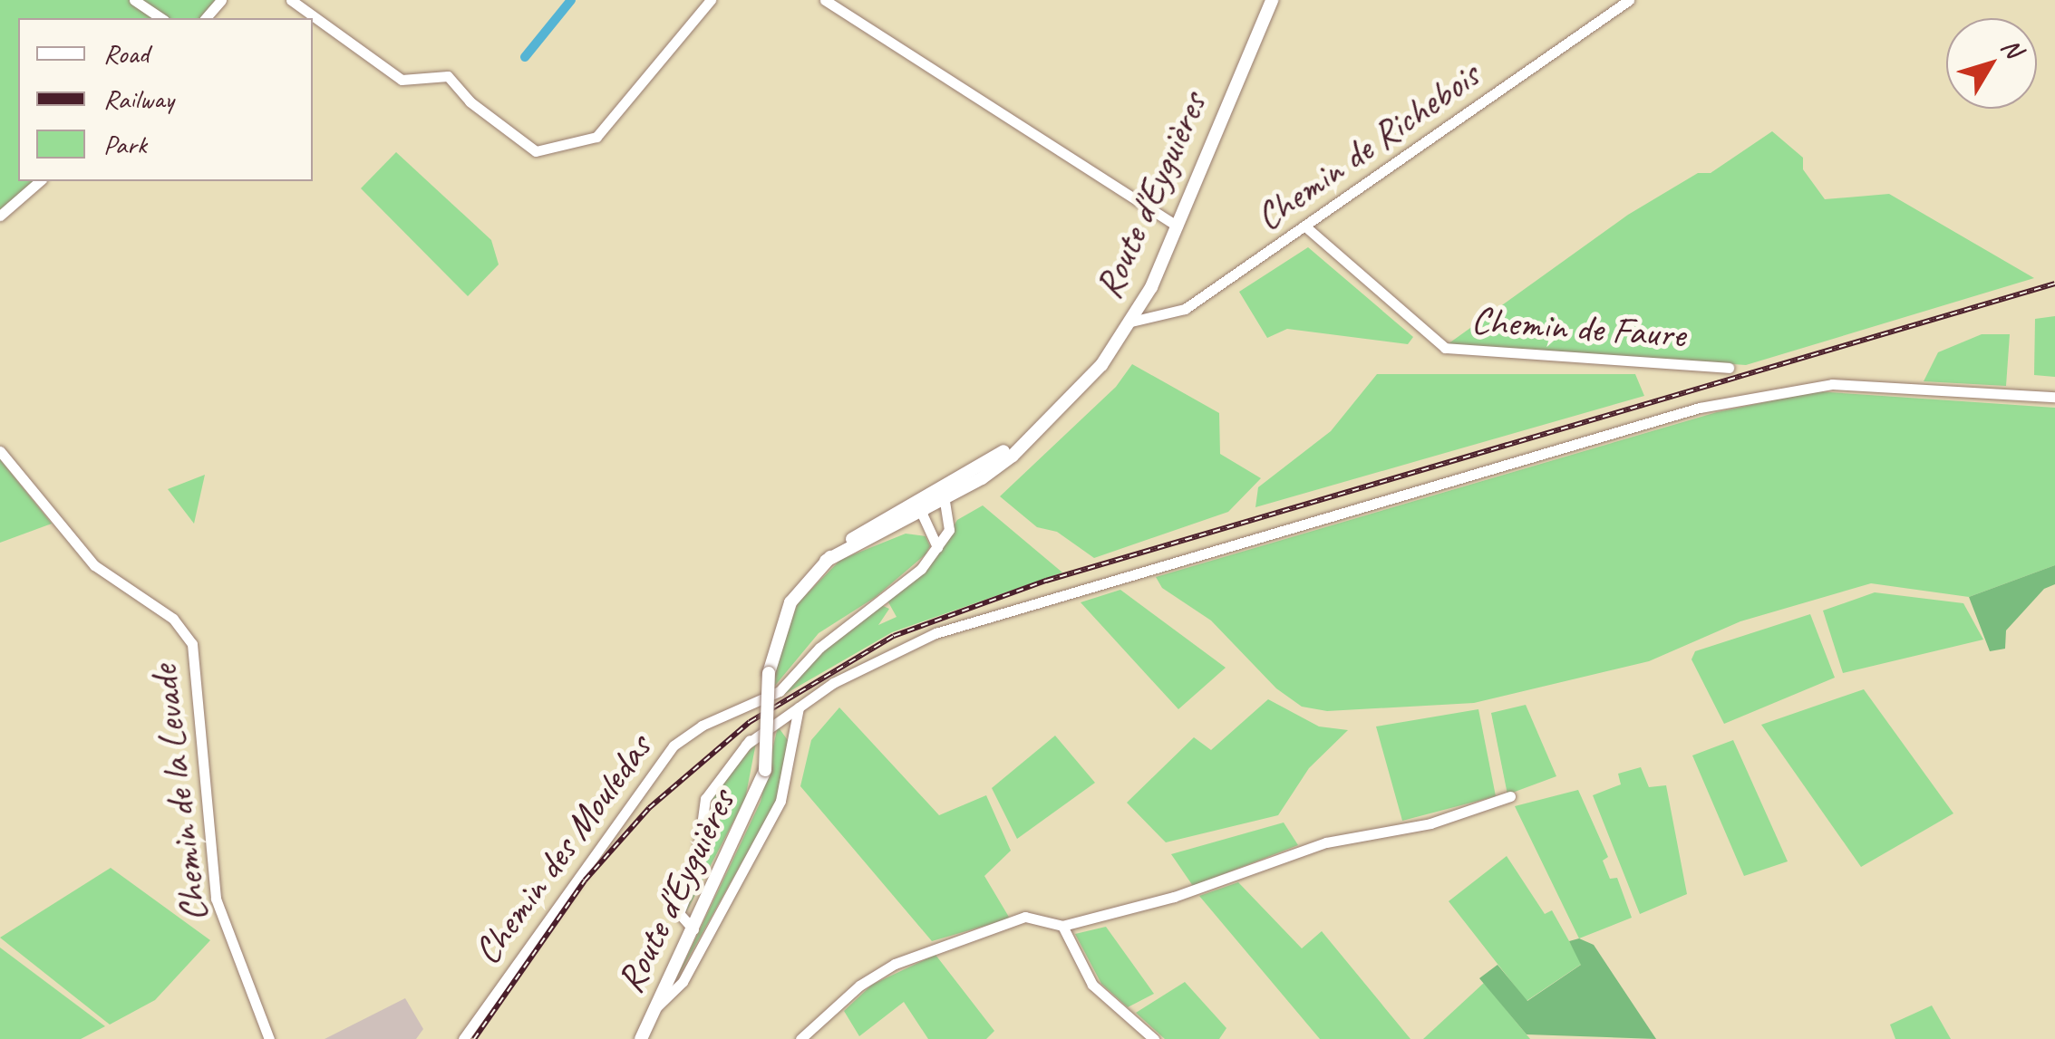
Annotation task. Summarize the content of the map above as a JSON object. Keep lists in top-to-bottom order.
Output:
{
  "streets": {
    "main road": ["Route d'Eyguières"],
    "street": [
      "Chemin de Richebois",
      "Chemin de Faure",
      "Chemin de la Levade",
      "Chemin des Mouledas"
    ]
  },
  "crossings": [
    ["Chemin de Richebois", "Route d'Eyguières"],
    ["Chemin de Richebois", "Chemin de Faure"],
    ["Route d'Eyguières", "Chemin des Mouledas"]
  ],
  "legend": ["Road", "Railway", "Park"],
  "north": "top right"
}
